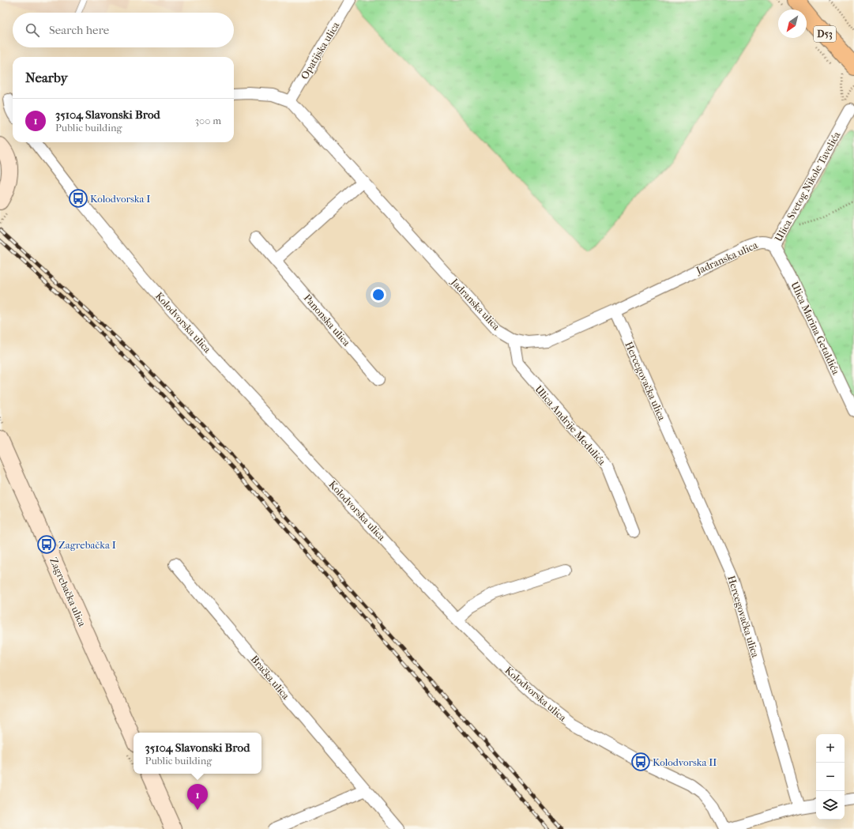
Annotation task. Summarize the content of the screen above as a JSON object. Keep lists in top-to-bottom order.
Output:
{
  "streets": {
    "main road": ["D53", "Zagrebačka ulica"],
    "street": [
      "Opatijska ulica",
      "Ulica Svetog Nikole Tavelića",
      "Jadranska ulica",
      "Panonska ulica",
      "Kolodvorska ulica",
      "Ulica Marina Getaldića",
      "Hercegovačka ulica",
      "Ulica Andrije Medulića",
      "Bračka ulica"
    ]
  },
  "crossings": [
    ["Opatijska ulica", "Jadranska ulica"],
    ["Ulica Svetog Nikole Tavelića", "Jadranska ulica"],
    ["Ulica Svetog Nikole Tavelića", "Ulica Marina Getaldića"],
    ["Jadranska ulica", "Ulica Marina Getaldića"],
    ["Jadranska ulica", "Hercegovačka ulica"],
    ["Jadranska ulica", "Ulica Andrije Medulića"]
  ],
  "places": {
    "bus stop": ["Kolodvorska I", "Zagrebačka I", "Kolodvorska II"]
  },
  "north": "bottom left",
  "page": {
    "search": "Search here",
    "heading": "Nearby",
    "list": [
      {
        "mark": "1",
        "name": "35104 Slavonski Brod",
        "note": "Public building",
        "value": "300 m"
      }
    ],
    "popup": ["35104 Slavonski Brod", "Public building"],
    "map_buttons": ["+", "−"],
    "pins": "1"
  }
}
